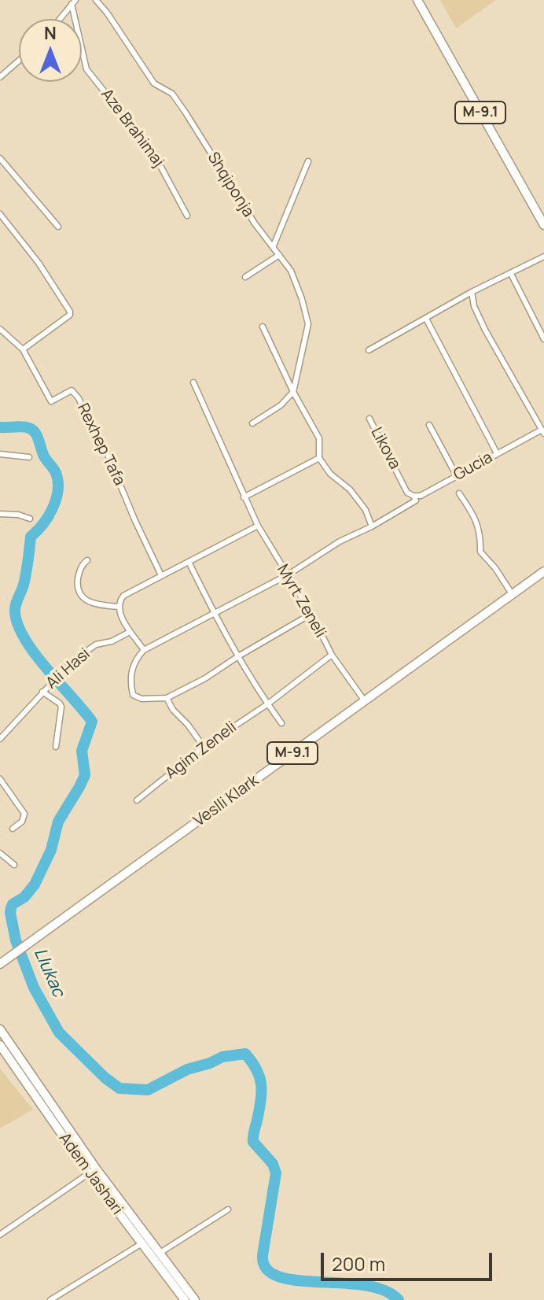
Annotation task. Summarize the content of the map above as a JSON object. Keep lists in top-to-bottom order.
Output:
{
  "streets": {
    "main road": ["M-9.1", "Veslli Klark", "Adem Jashari"],
    "street": [
      "Aze Brahimaj",
      "Shqiponja",
      "Rexhep Tafa",
      "Likova",
      "Gucia",
      "Myrt Zeneli",
      "Ali Hasi",
      "Agim Zeneli"
    ]
  },
  "crossings": [
    ["Likova", "Gucia"],
    ["Myrt Zeneli", "Agim Zeneli"],
    ["Myrt Zeneli", "Veslli Klark"]
  ],
  "water": ["Llukac"],
  "scale_bar": "200 m",
  "north": "top"
}
